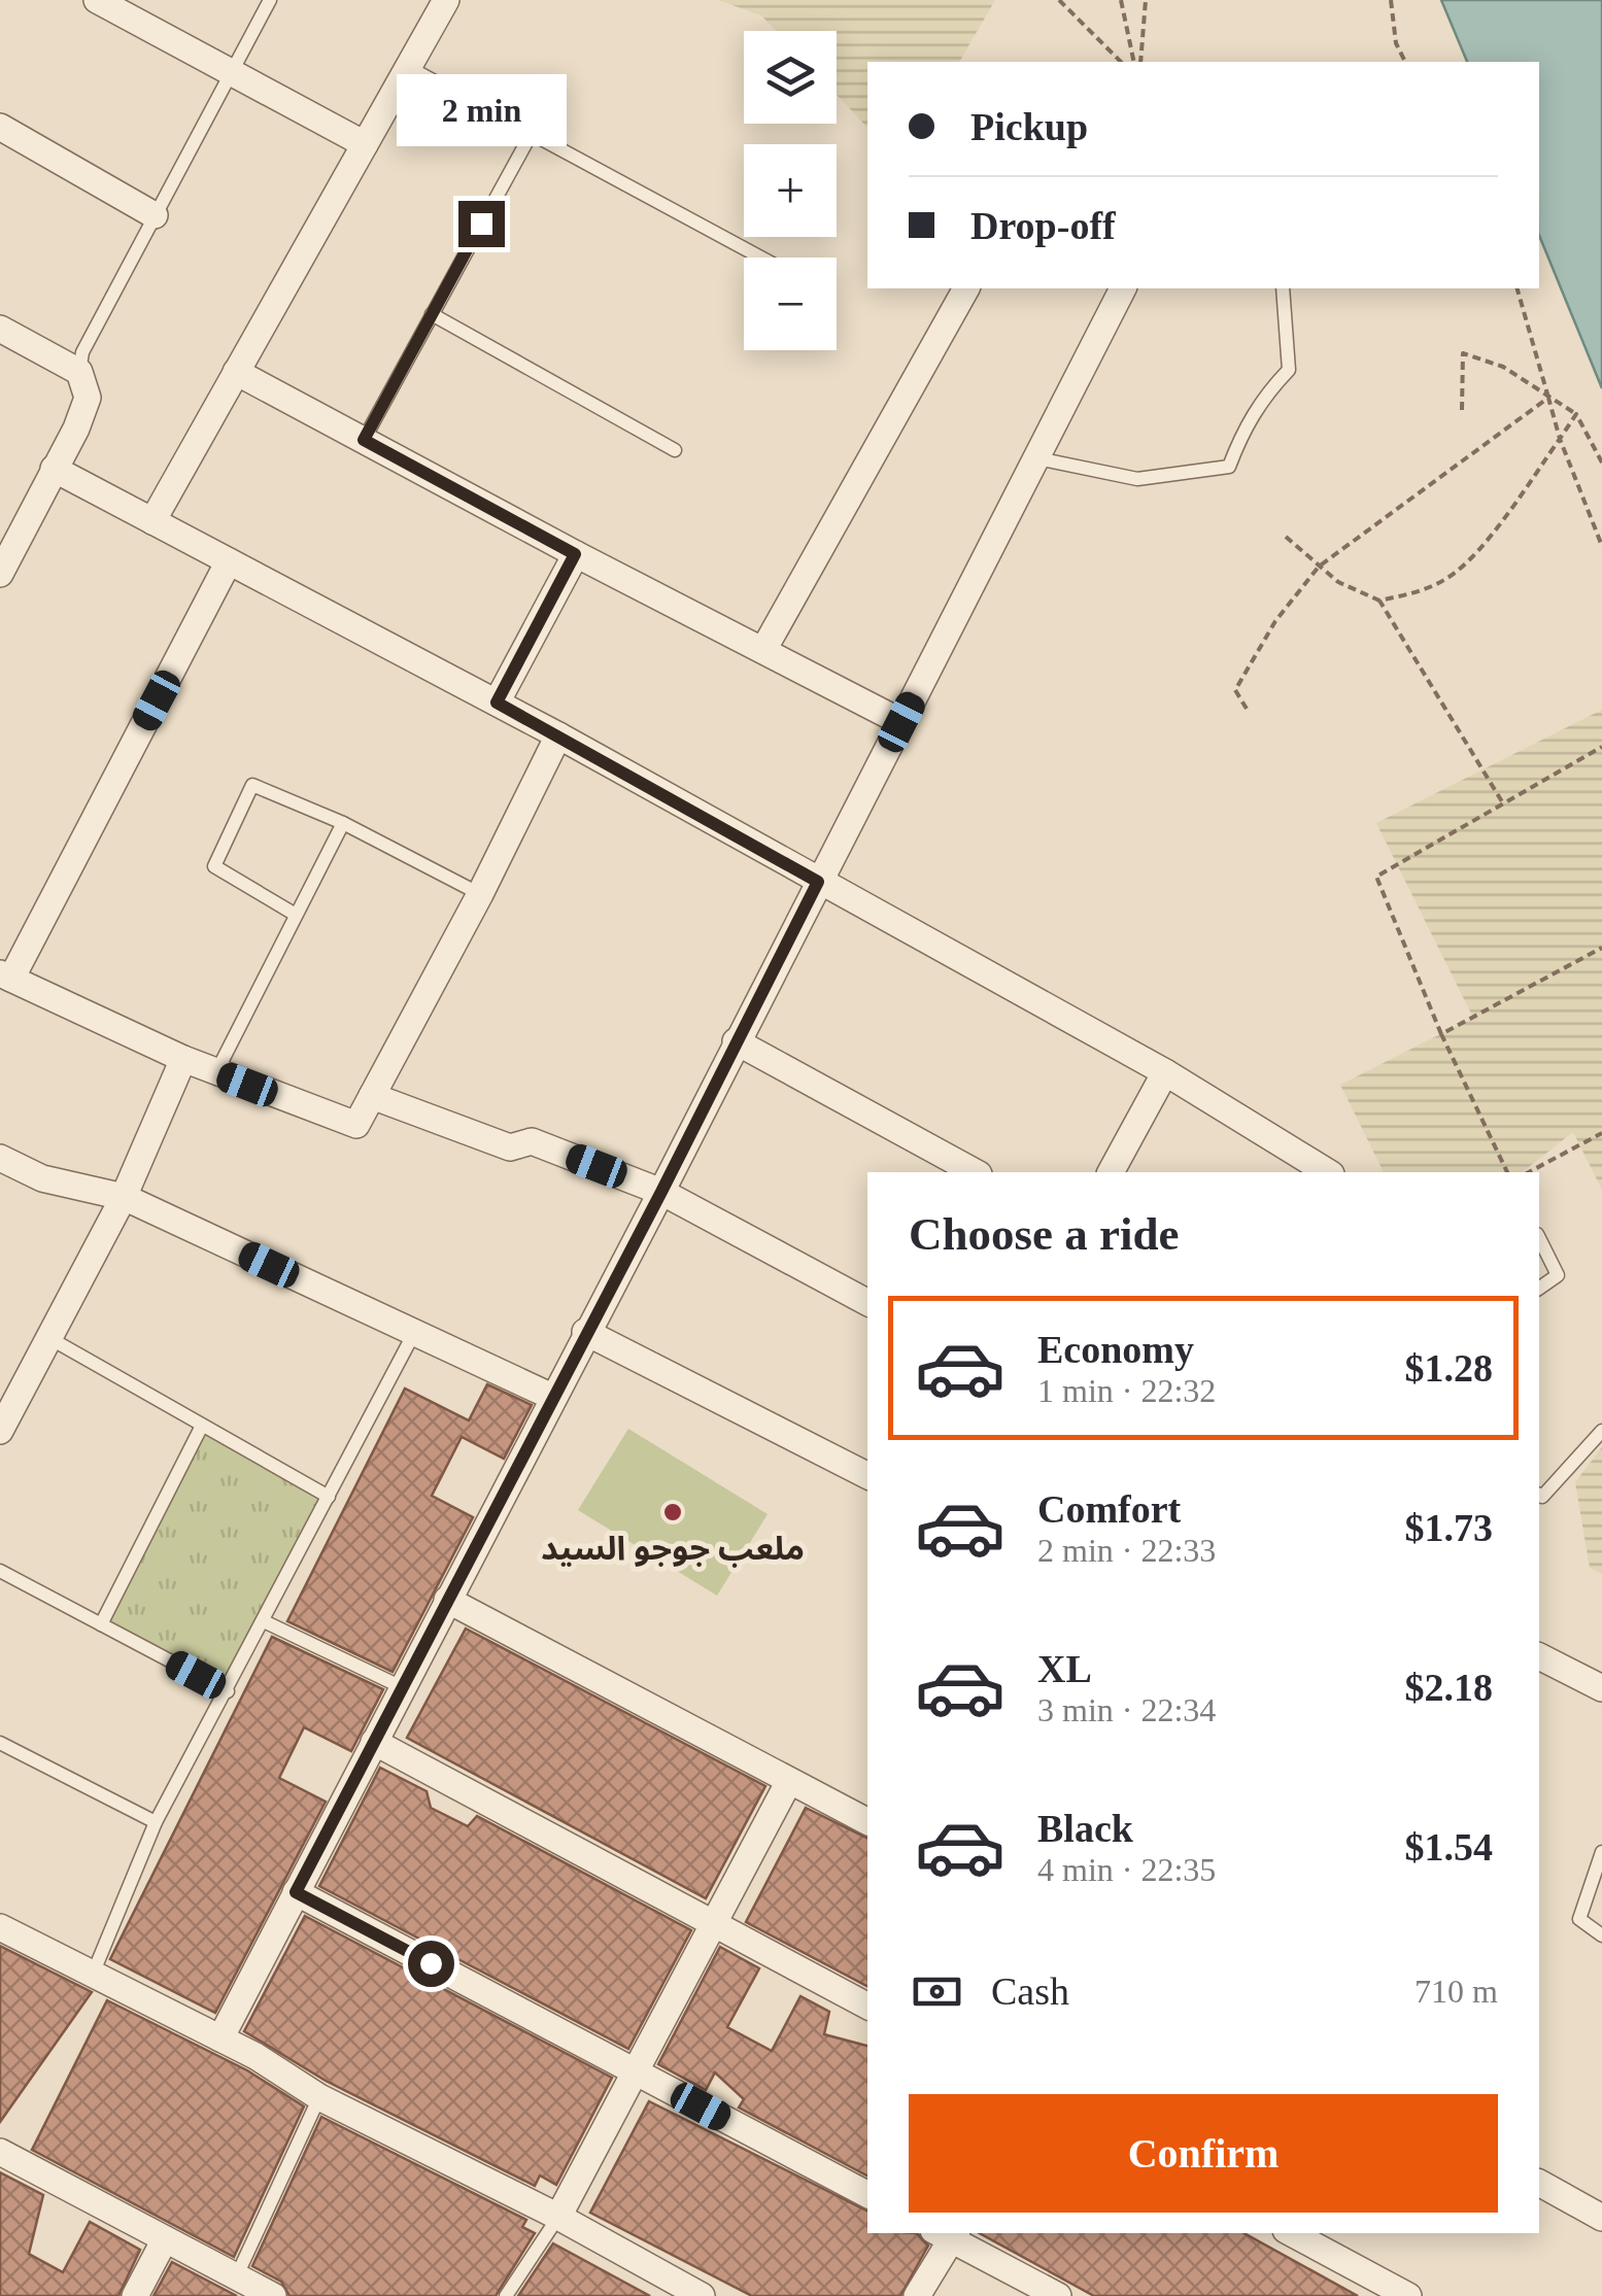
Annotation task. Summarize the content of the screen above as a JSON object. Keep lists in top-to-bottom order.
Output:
{
  "places": ["ملعب جوجو السيد"],
  "page": {
    "map_buttons": ["+", "−"],
    "banner": ["Pickup", "Drop-off"],
    "bubble": "2 min",
    "heading": "Choose a ride",
    "list": [
      {
        "name": "Economy",
        "note": "1 min · 22:32",
        "value": "$1.28"
      },
      {
        "name": "Comfort",
        "note": "2 min · 22:33",
        "value": "$1.73"
      },
      {
        "name": "XL",
        "note": "3 min · 22:34",
        "value": "$2.18"
      },
      {
        "name": "Black",
        "note": "4 min · 22:35",
        "value": "$1.54"
      }
    ],
    "pay": ["Cash", "710 m"],
    "buttons": "Confirm"
  }
}
